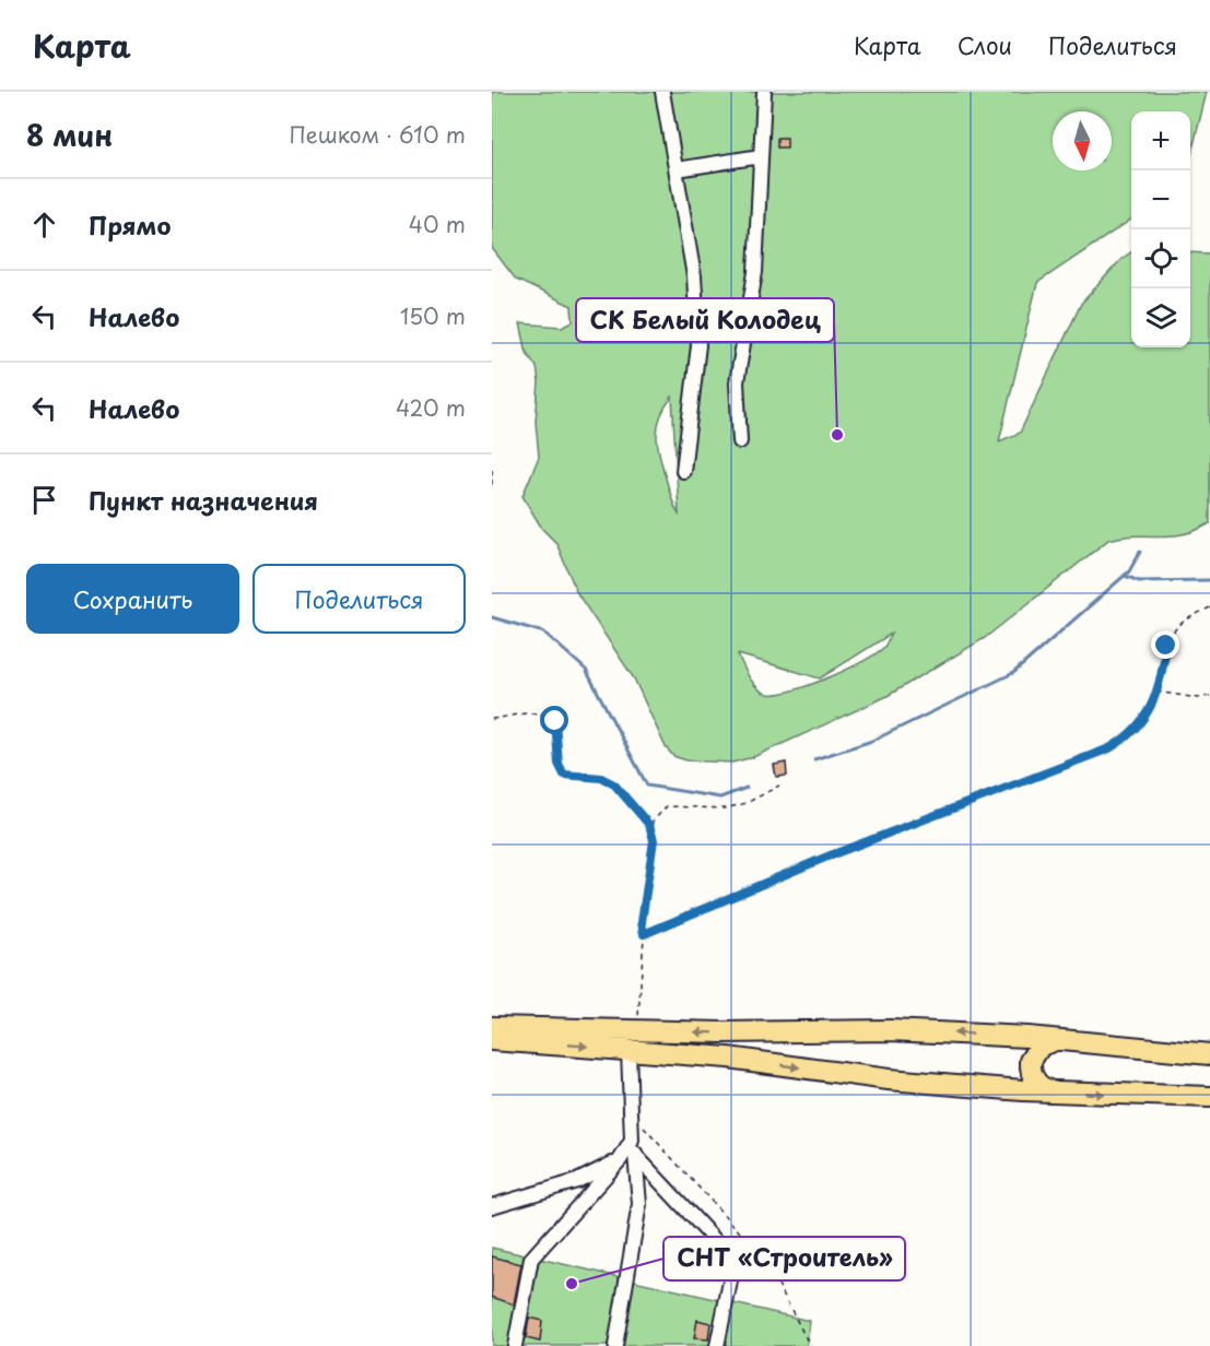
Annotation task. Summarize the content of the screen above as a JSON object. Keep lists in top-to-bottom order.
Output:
{
  "places": ["СК Белый Колодец", "СНТ «Строитель»"],
  "north": "bottom",
  "page": {
    "header": "Карта",
    "nav": ["Карта", "Слои", "Поделиться"],
    "heading": ["8 мин", "Пешком · 610 m"],
    "map_buttons": ["+", "−"],
    "list": [
      ["Прямо", "40 m"],
      ["Налево", "150 m"],
      ["Налево", "420 m"],
      "Пункт назначения"
    ],
    "buttons": ["Сохранить", "Поделиться"]
  }
}
